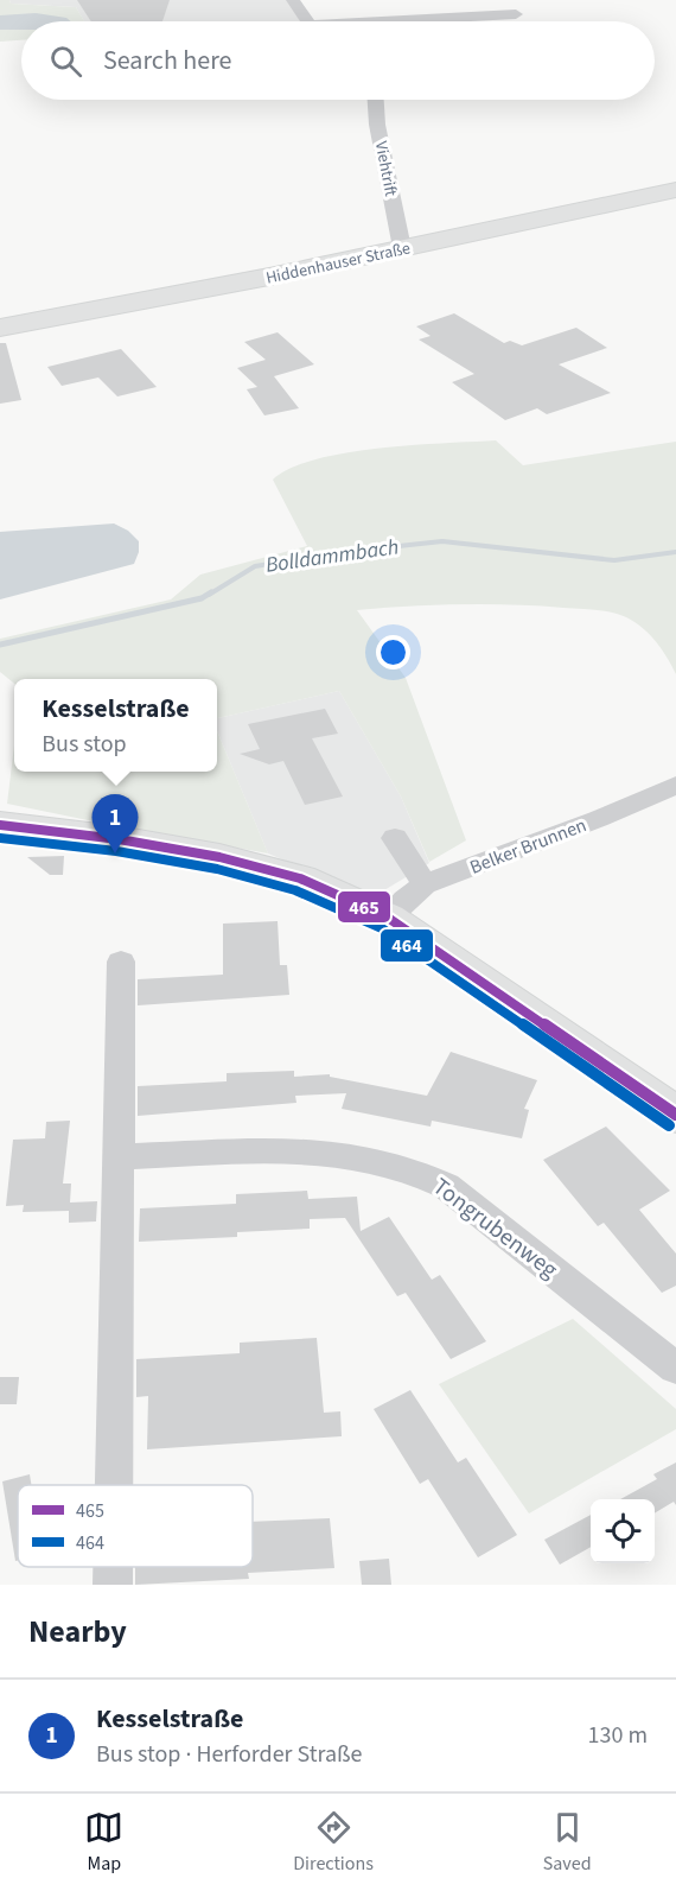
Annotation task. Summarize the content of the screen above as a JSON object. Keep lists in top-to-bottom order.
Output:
{
  "streets": {
    "street": [
      "Viehtrift",
      "Hiddenhauser Straße",
      "Belker Brunnen",
      "Tongrubenweg"
    ]
  },
  "crossings": [
    ["Viehtrift", "Hiddenhauser Straße"]
  ],
  "water": ["Bolldammbach"],
  "lines": ["transit line 465", "transit line 464"],
  "legend": ["465", "464"],
  "page": {
    "search": "Search here",
    "popup": ["Kesselstraße", "Bus stop"],
    "pins": "1",
    "heading": "Nearby",
    "list": [
      {
        "mark": "1",
        "name": "Kesselstraße",
        "note": "Bus stop · Herforder Straße",
        "value": "130 m"
      }
    ],
    "nav": ["Map", "Directions", "Saved"]
  }
}
